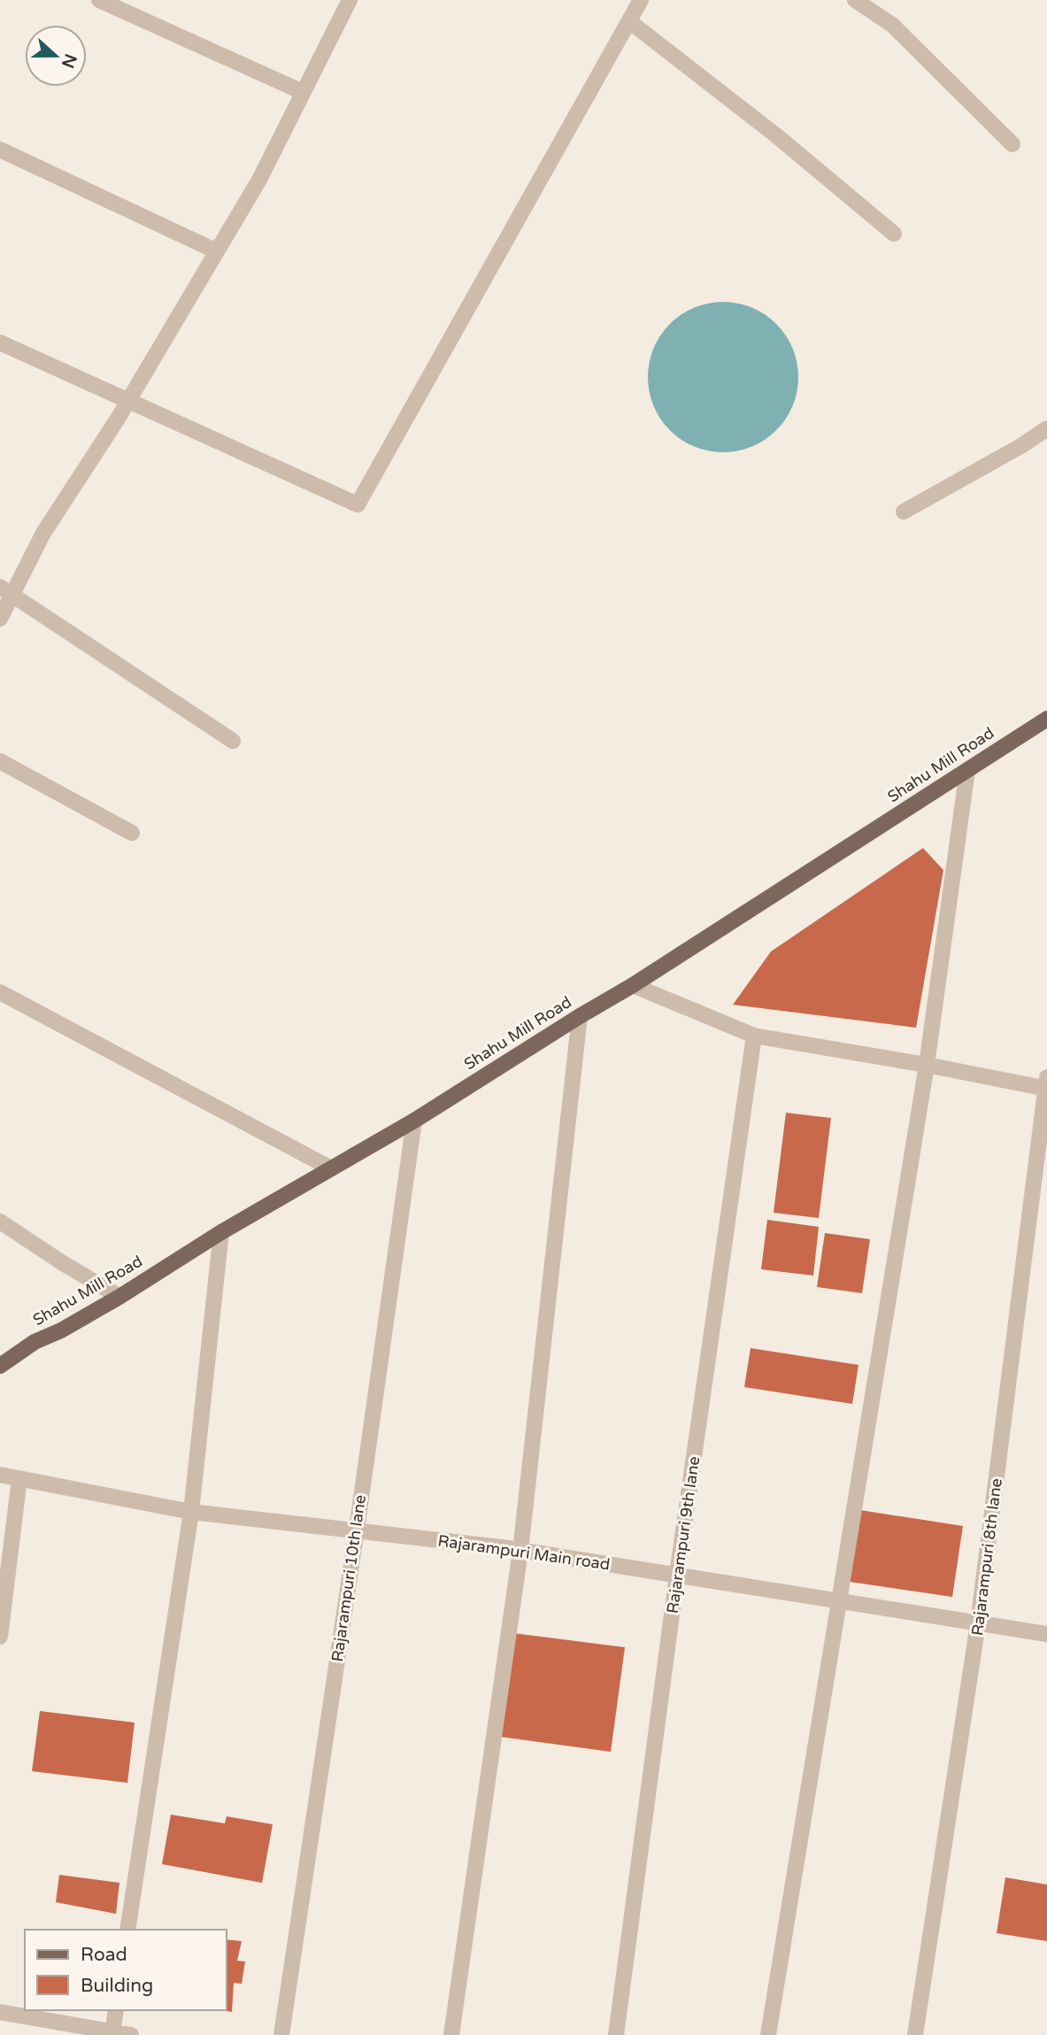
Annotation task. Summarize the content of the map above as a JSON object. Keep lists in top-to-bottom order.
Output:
{
  "streets": {
    "main road": ["Shahu Mill Road"],
    "street": [
      "Rajarampuri 9th lane",
      "Rajarampuri Main road",
      "Rajarampuri 8th lane",
      "Rajarampuri 10th lane"
    ]
  },
  "crossings": [
    ["Shahu Mill Road", "Rajarampuri 10th lane"],
    ["Rajarampuri 9th lane", "Rajarampuri Main road"],
    ["Rajarampuri Main road", "Rajarampuri 8th lane"],
    ["Rajarampuri Main road", "Rajarampuri 10th lane"]
  ],
  "legend": ["Road", "Building"],
  "north": "right"
}
